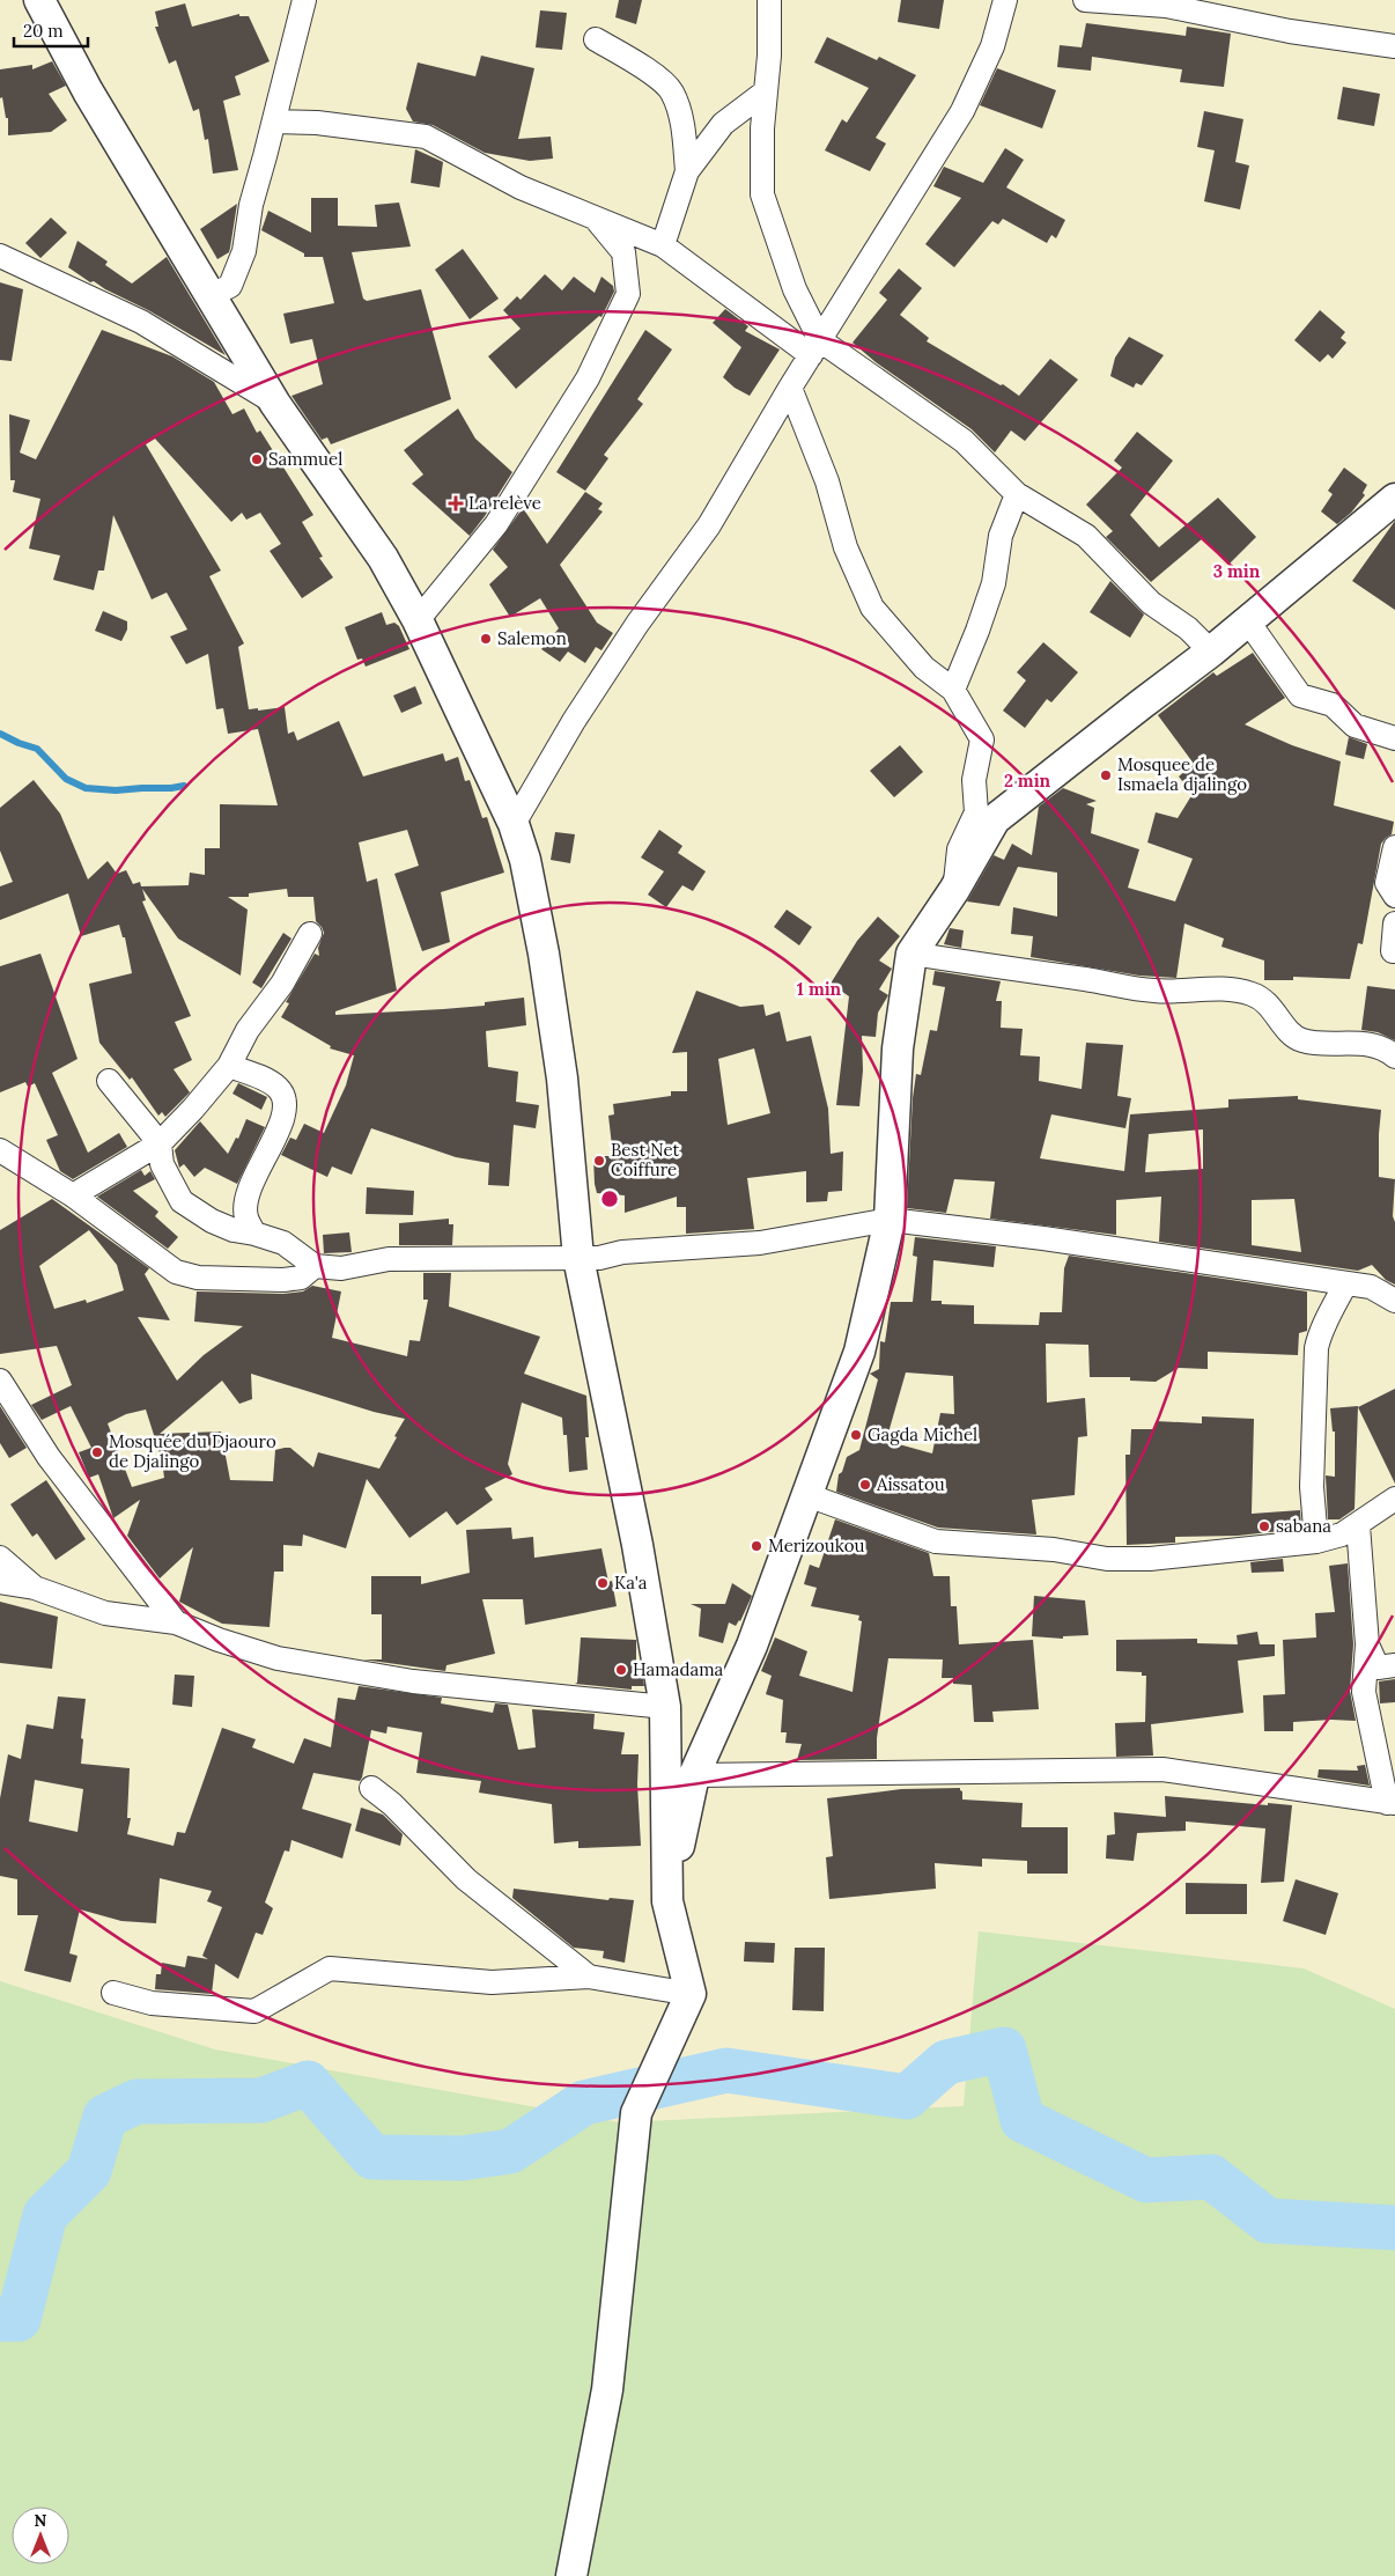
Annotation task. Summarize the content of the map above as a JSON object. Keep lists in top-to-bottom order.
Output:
{
  "places": {
    "other": [
      "Sammuel",
      "Salemon",
      "Mosquee de Ismaela djalingo",
      "Best Net Coiffure",
      "Gagda Michel",
      "Mosquée du Djaouro de Djalingo",
      "Aissatou",
      "sabana",
      "Merizoukou",
      "Ka'a",
      "Hamadama"
    ],
    "health": ["La relève"]
  },
  "scale_bar": "20 m",
  "north": "top",
  "rings": ["3 min", "2 min", "1 min"]
}
